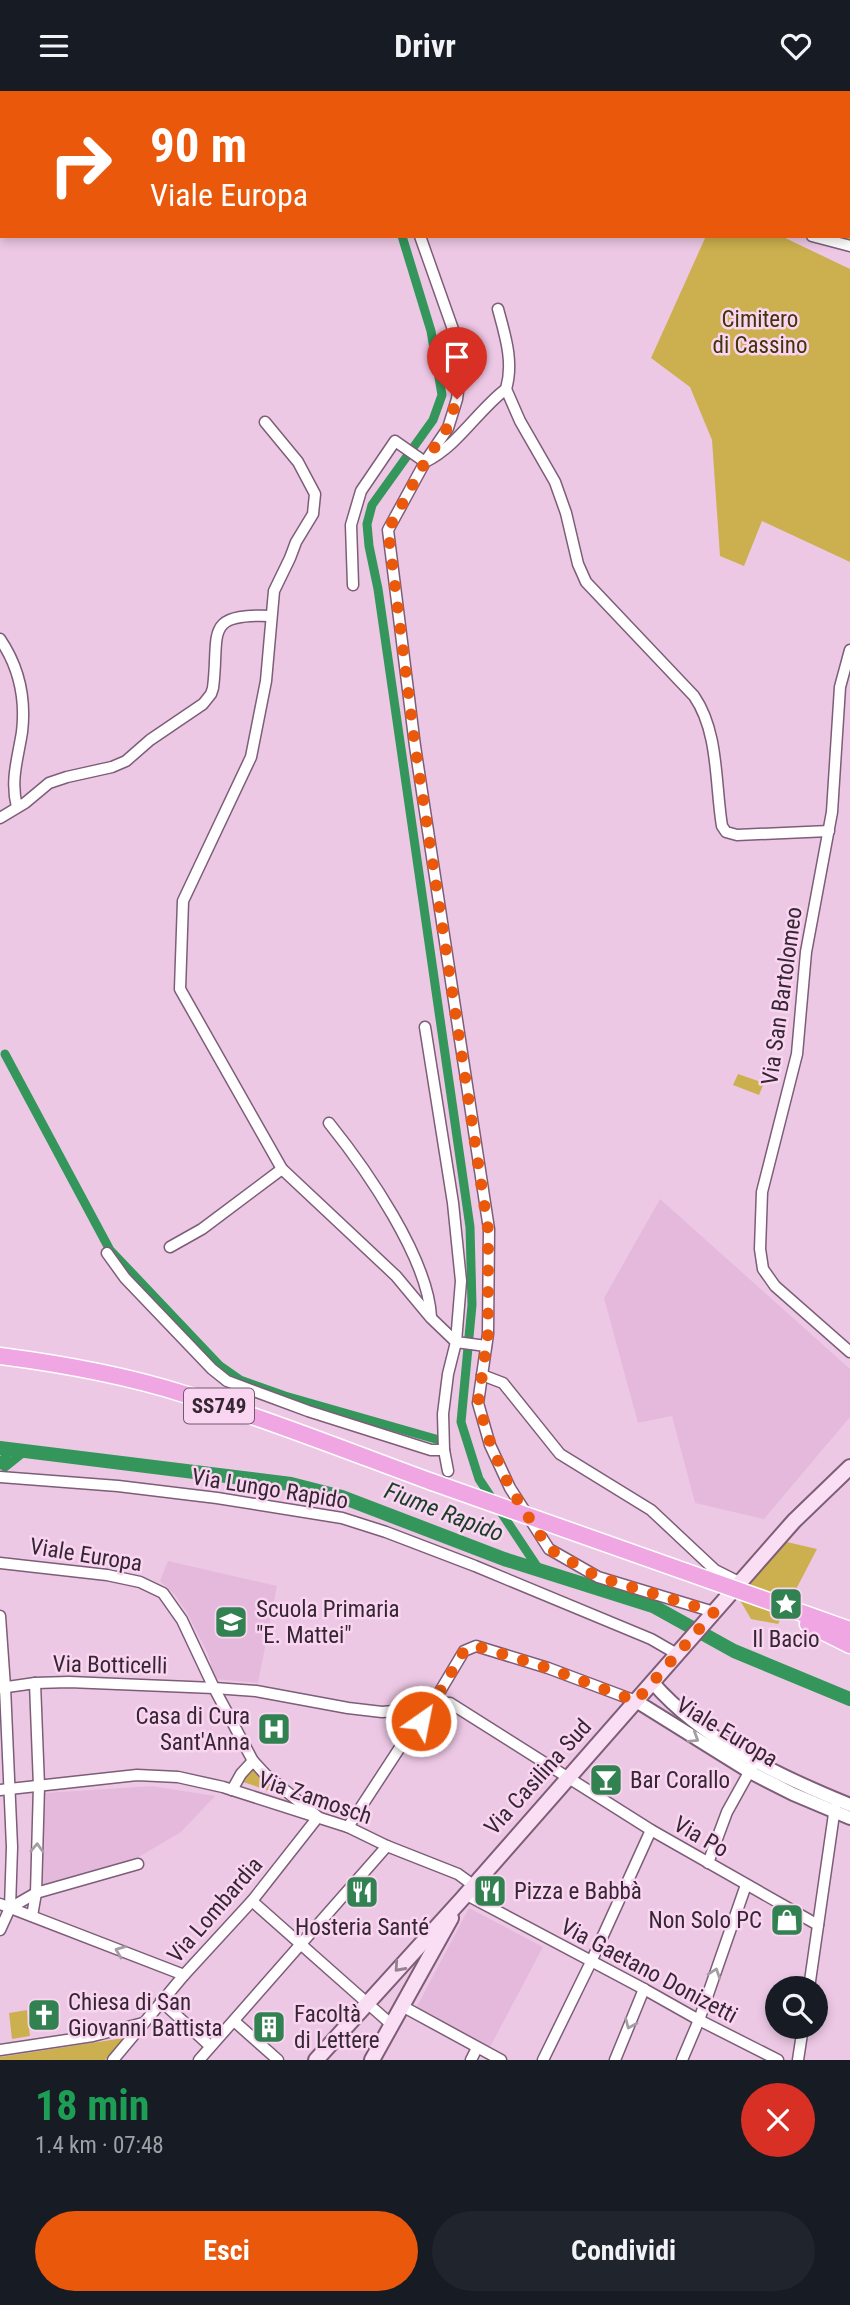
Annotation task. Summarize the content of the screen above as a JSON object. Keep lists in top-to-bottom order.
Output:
{
  "streets": {
    "highway": ["SS749"],
    "main road": ["Via Casilina Sud"],
    "street": [
      "Via San Bartolomeo",
      "Via Lungo Rapido",
      "Viale Europa",
      "Via Botticelli",
      "Via Zamosch",
      "Via Po",
      "Via Lombardia",
      "Via Gaetano Donizetti"
    ]
  },
  "crossings": [
    ["Via Lungo Rapido", "Via Casilina Sud"],
    ["Viale Europa", "Via Botticelli"],
    ["Viale Europa", "Via Casilina Sud"],
    ["Viale Europa", "Via Po"],
    ["Via Botticelli", "Via Po"],
    ["Via Casilina Sud", "Via Zamosch"],
    ["Via Casilina Sud", "Via Po"],
    ["Via Casilina Sud", "Via Gaetano Donizetti"],
    ["Via Zamosch", "Via Lombardia"],
    ["Via Zamosch", "Via Gaetano Donizetti"]
  ],
  "water": ["Fiume Rapido"],
  "parks": ["Cimitero di Cassino"],
  "places": {
    "place": ["Il Bacio"],
    "school or university": ["Scuola Primaria \"E. Mattei\""],
    "hospital": ["Casa di Cura Sant'Anna"],
    "bar": ["Bar Corallo"],
    "restaurant": ["Pizza e Babbà", "Hosteria Santé"],
    "shop": ["Non Solo PC"],
    "church": ["Chiesa di San Giovanni Battista"],
    "building": ["Facoltà di Lettere"]
  },
  "page": {
    "header": "Drivr",
    "turn": ["90 m", "Viale Europa"],
    "heading": ["18 min", "1.4 km · 07:48"],
    "buttons": ["Esci", "Condividi"]
  }
}
